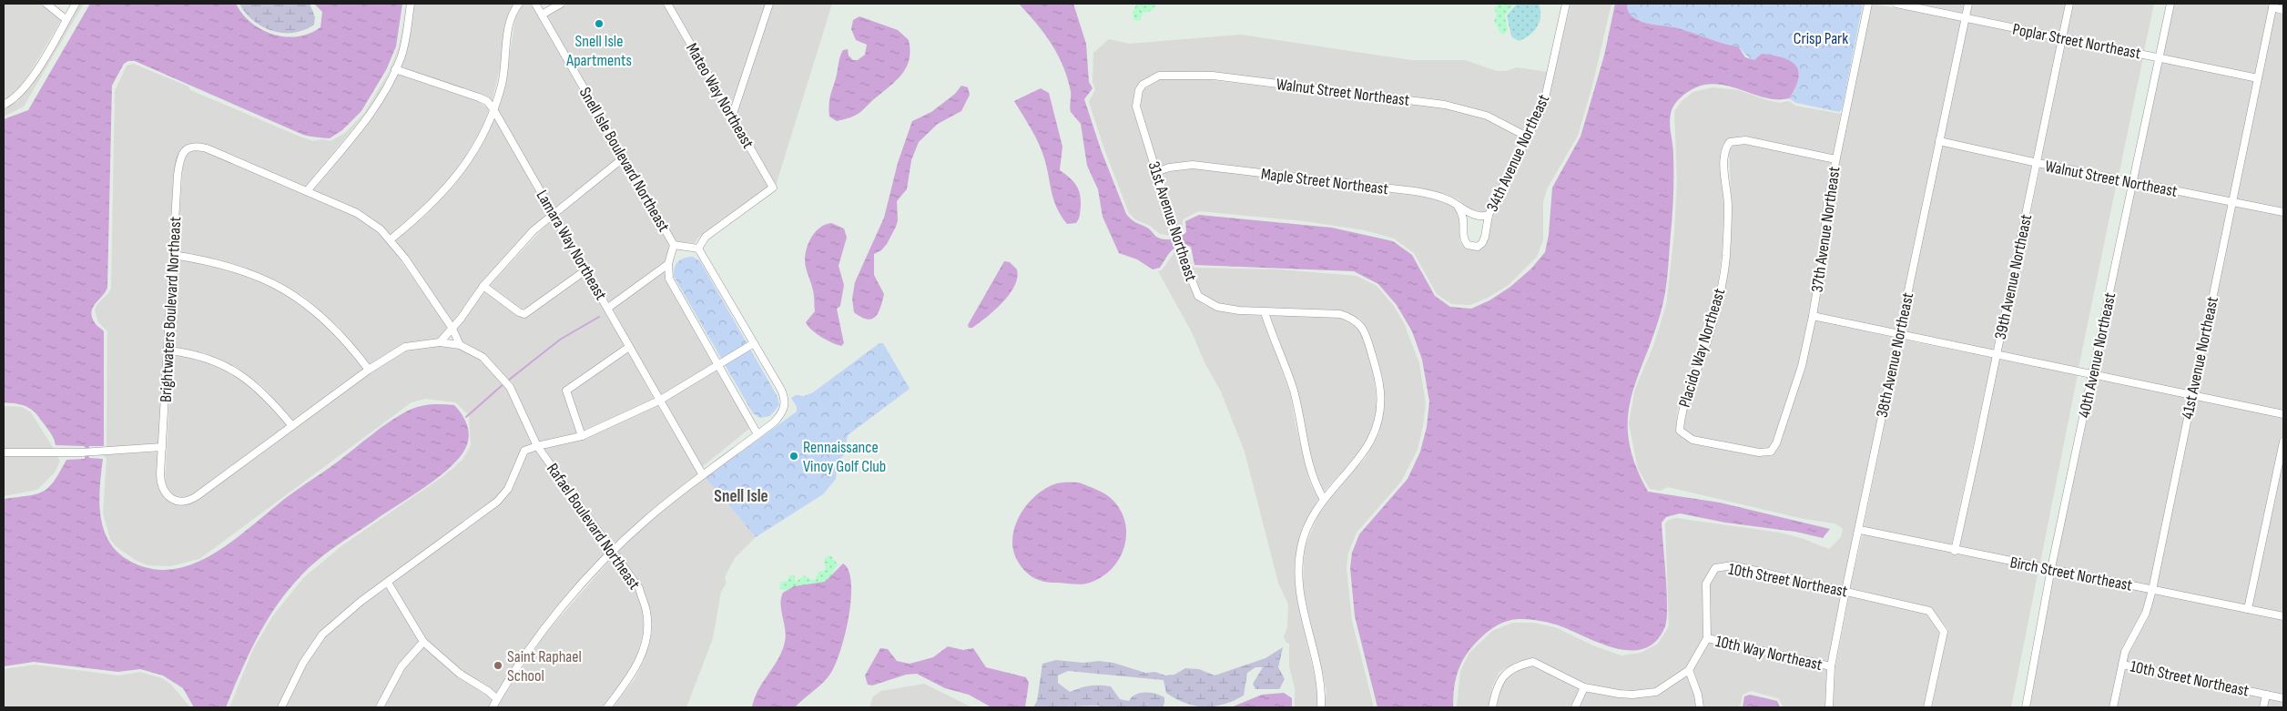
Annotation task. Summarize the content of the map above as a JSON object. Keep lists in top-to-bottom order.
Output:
{
  "streets": {
    "street": [
      "Poplar Street Northeast",
      "Walnut Street Northeast",
      "Mateo Way Northeast",
      "34th Avenue Northeast",
      "Snell Isle Boulevard Northeast",
      "Maple Street Northeast",
      "31st Avenue Northeast",
      "37th Avenue Northeast",
      "Lamara Way Northeast",
      "39th Avenue Northeast",
      "Brightwaters Boulevard Northeast",
      "Placido Way Northeast",
      "38th Avenue Northeast",
      "40th Avenue Northeast",
      "41st Avenue Northeast",
      "Rafael Boulevard Northeast",
      "Birch Street Northeast",
      "10th Street Northeast",
      "10th Way Northeast"
    ]
  },
  "crossings": [
    ["Poplar Street Northeast", "39th Avenue Northeast"],
    ["Poplar Street Northeast", "38th Avenue Northeast"],
    ["Poplar Street Northeast", "40th Avenue Northeast"],
    ["Poplar Street Northeast", "41st Avenue Northeast"],
    ["Walnut Street Northeast", "34th Avenue Northeast"],
    ["Walnut Street Northeast", "31st Avenue Northeast"],
    ["Walnut Street Northeast", "39th Avenue Northeast"],
    ["Walnut Street Northeast", "38th Avenue Northeast"],
    ["Walnut Street Northeast", "40th Avenue Northeast"],
    ["Walnut Street Northeast", "41st Avenue Northeast"],
    ["Mateo Way Northeast", "Snell Isle Boulevard Northeast"],
    ["34th Avenue Northeast", "Maple Street Northeast"],
    ["Maple Street Northeast", "31st Avenue Northeast"],
    ["37th Avenue Northeast", "Placido Way Northeast"],
    ["39th Avenue Northeast", "Birch Street Northeast"],
    ["Brightwaters Boulevard Northeast", "Rafael Boulevard Northeast"],
    ["38th Avenue Northeast", "Birch Street Northeast"],
    ["38th Avenue Northeast", "10th Street Northeast"],
    ["38th Avenue Northeast", "10th Way Northeast"],
    ["40th Avenue Northeast", "Birch Street Northeast"],
    ["41st Avenue Northeast", "Birch Street Northeast"],
    ["41st Avenue Northeast", "10th Street Northeast"],
    ["10th Street Northeast", "10th Way Northeast"]
  ],
  "districts": ["Snell Isle"],
  "parks": ["Crisp Park"],
  "places": ["Snell Isle Apartments", "Rennaissance Vinoy Golf Club", "Saint Raphael School"]
}
